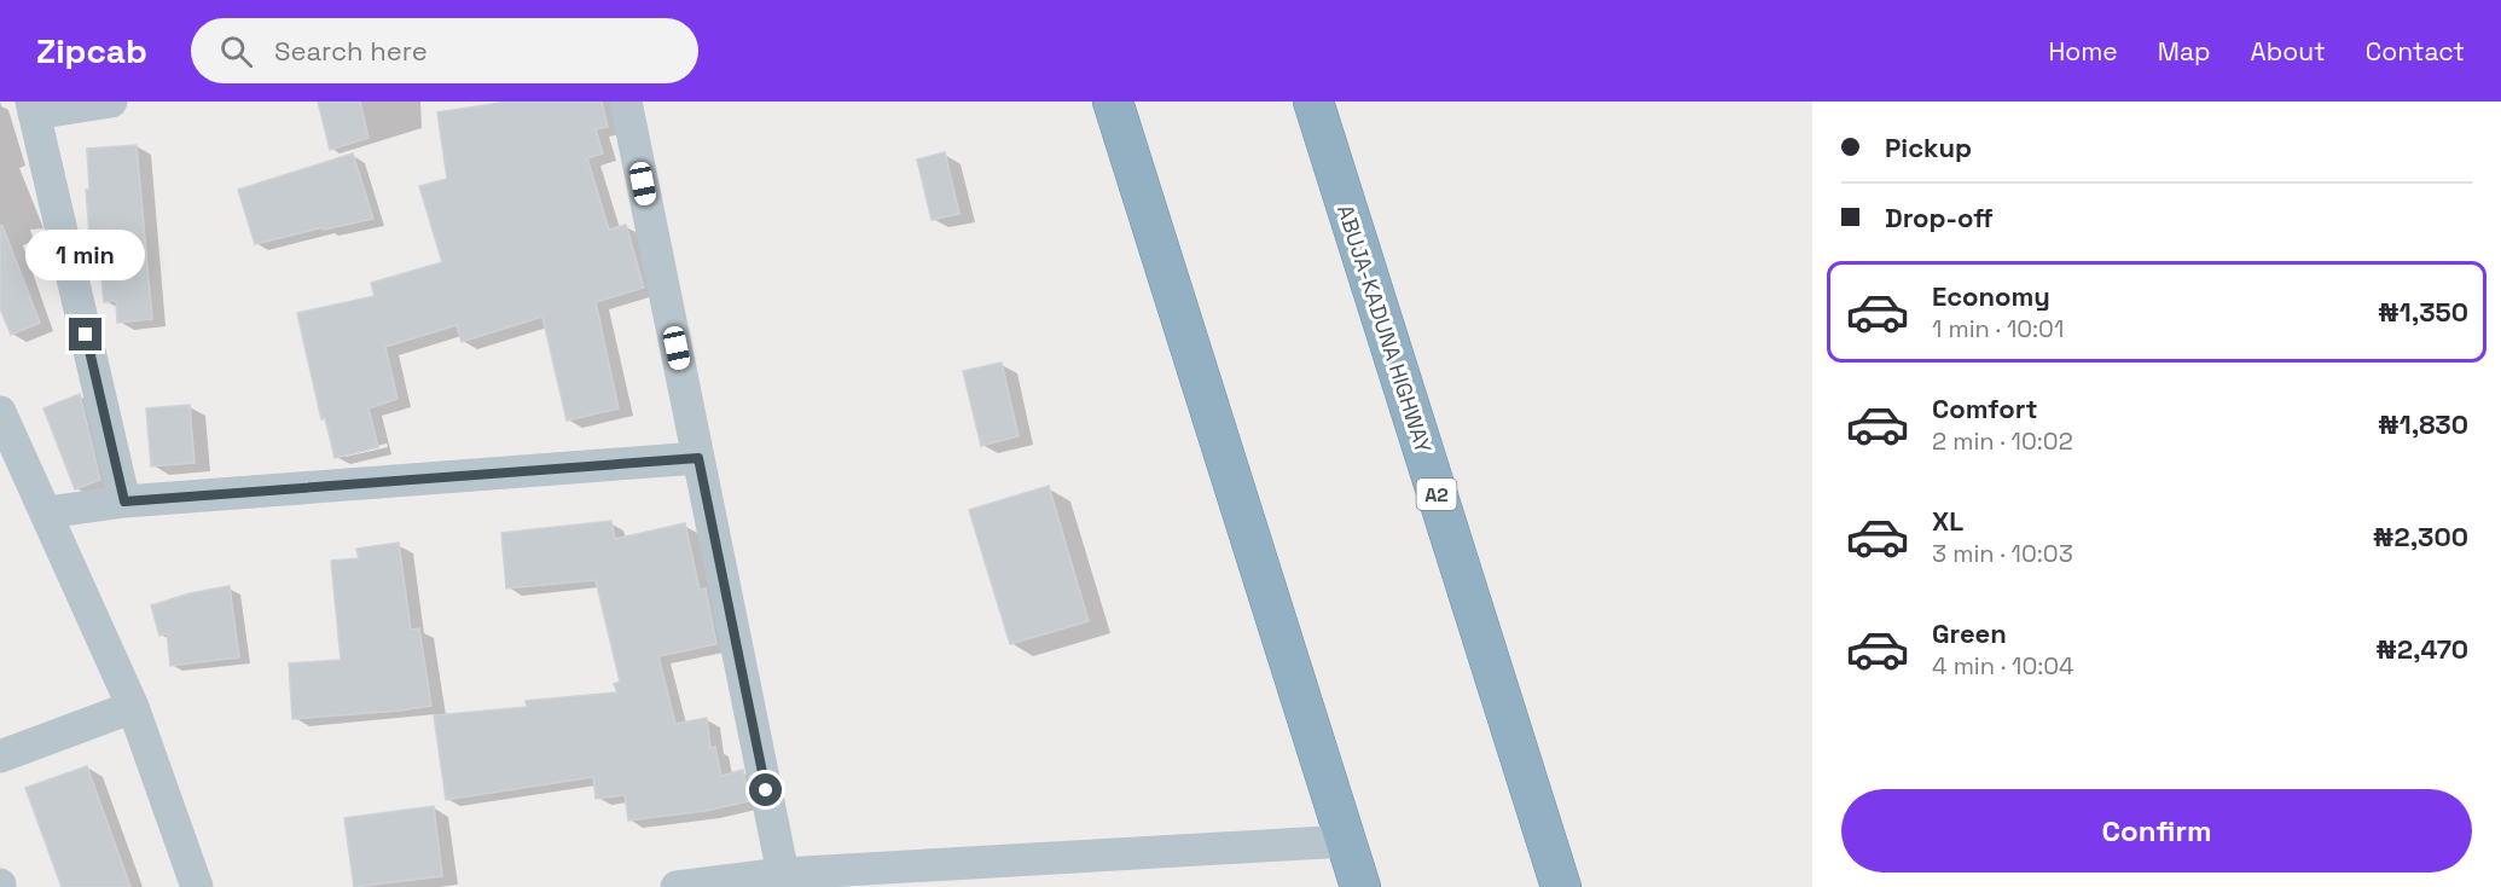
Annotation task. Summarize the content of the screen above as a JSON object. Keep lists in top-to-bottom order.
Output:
{
  "streets": {
    "highway": ["ABUJA-KADUNA HIGHWAY", "A2"]
  },
  "page": {
    "header": "Zipcab",
    "search": "Search here",
    "nav": [
      "Home",
      "Map",
      "About",
      "Contact"
    ],
    "banner": ["Pickup", "Drop-off"],
    "bubble": "1 min",
    "list": [
      {
        "name": "Economy",
        "note": "1 min · 10:01",
        "value": "₦1,350"
      },
      {
        "name": "Comfort",
        "note": "2 min · 10:02",
        "value": "₦1,830"
      },
      {
        "name": "XL",
        "note": "3 min · 10:03",
        "value": "₦2,300"
      },
      {
        "name": "Green",
        "note": "4 min · 10:04",
        "value": "₦2,470"
      }
    ],
    "buttons": "Confirm"
  }
}
